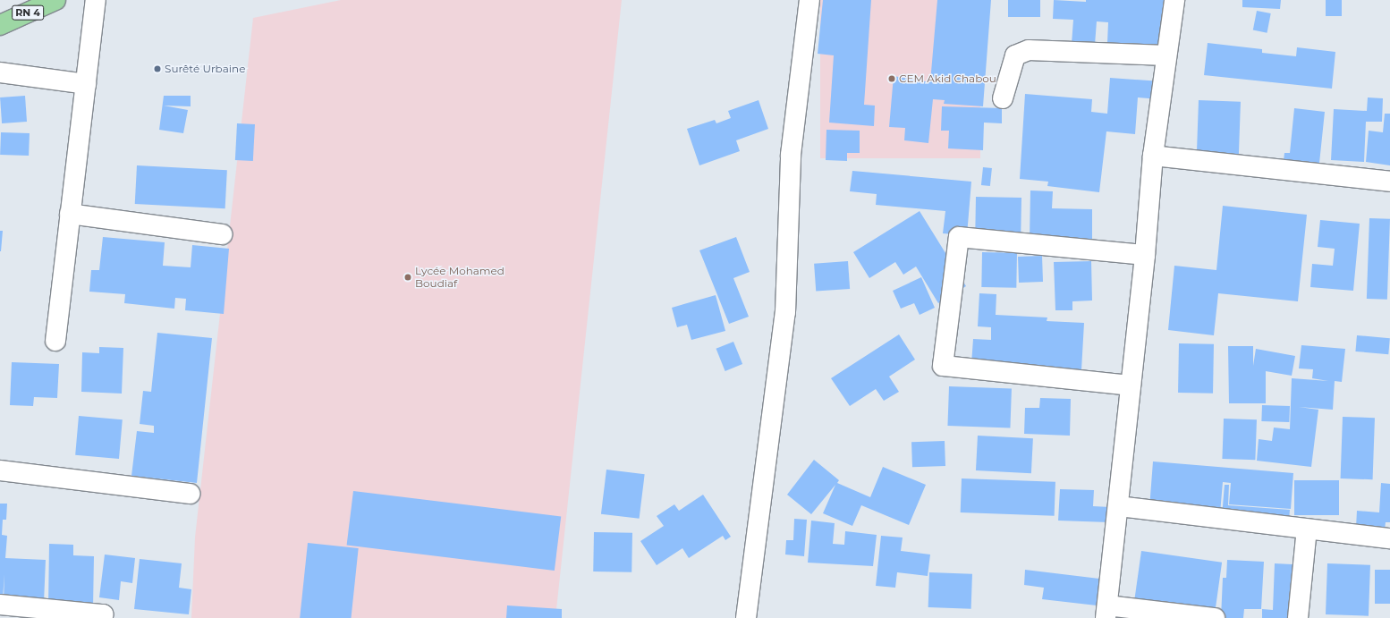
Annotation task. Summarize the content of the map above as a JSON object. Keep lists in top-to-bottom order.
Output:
{
  "streets": {
    "main road": ["RN 4"]
  },
  "places": ["Surêté Urbaine", "CEM Akid Chabou", "Lycée Mohamed Boudiaf"]
}
